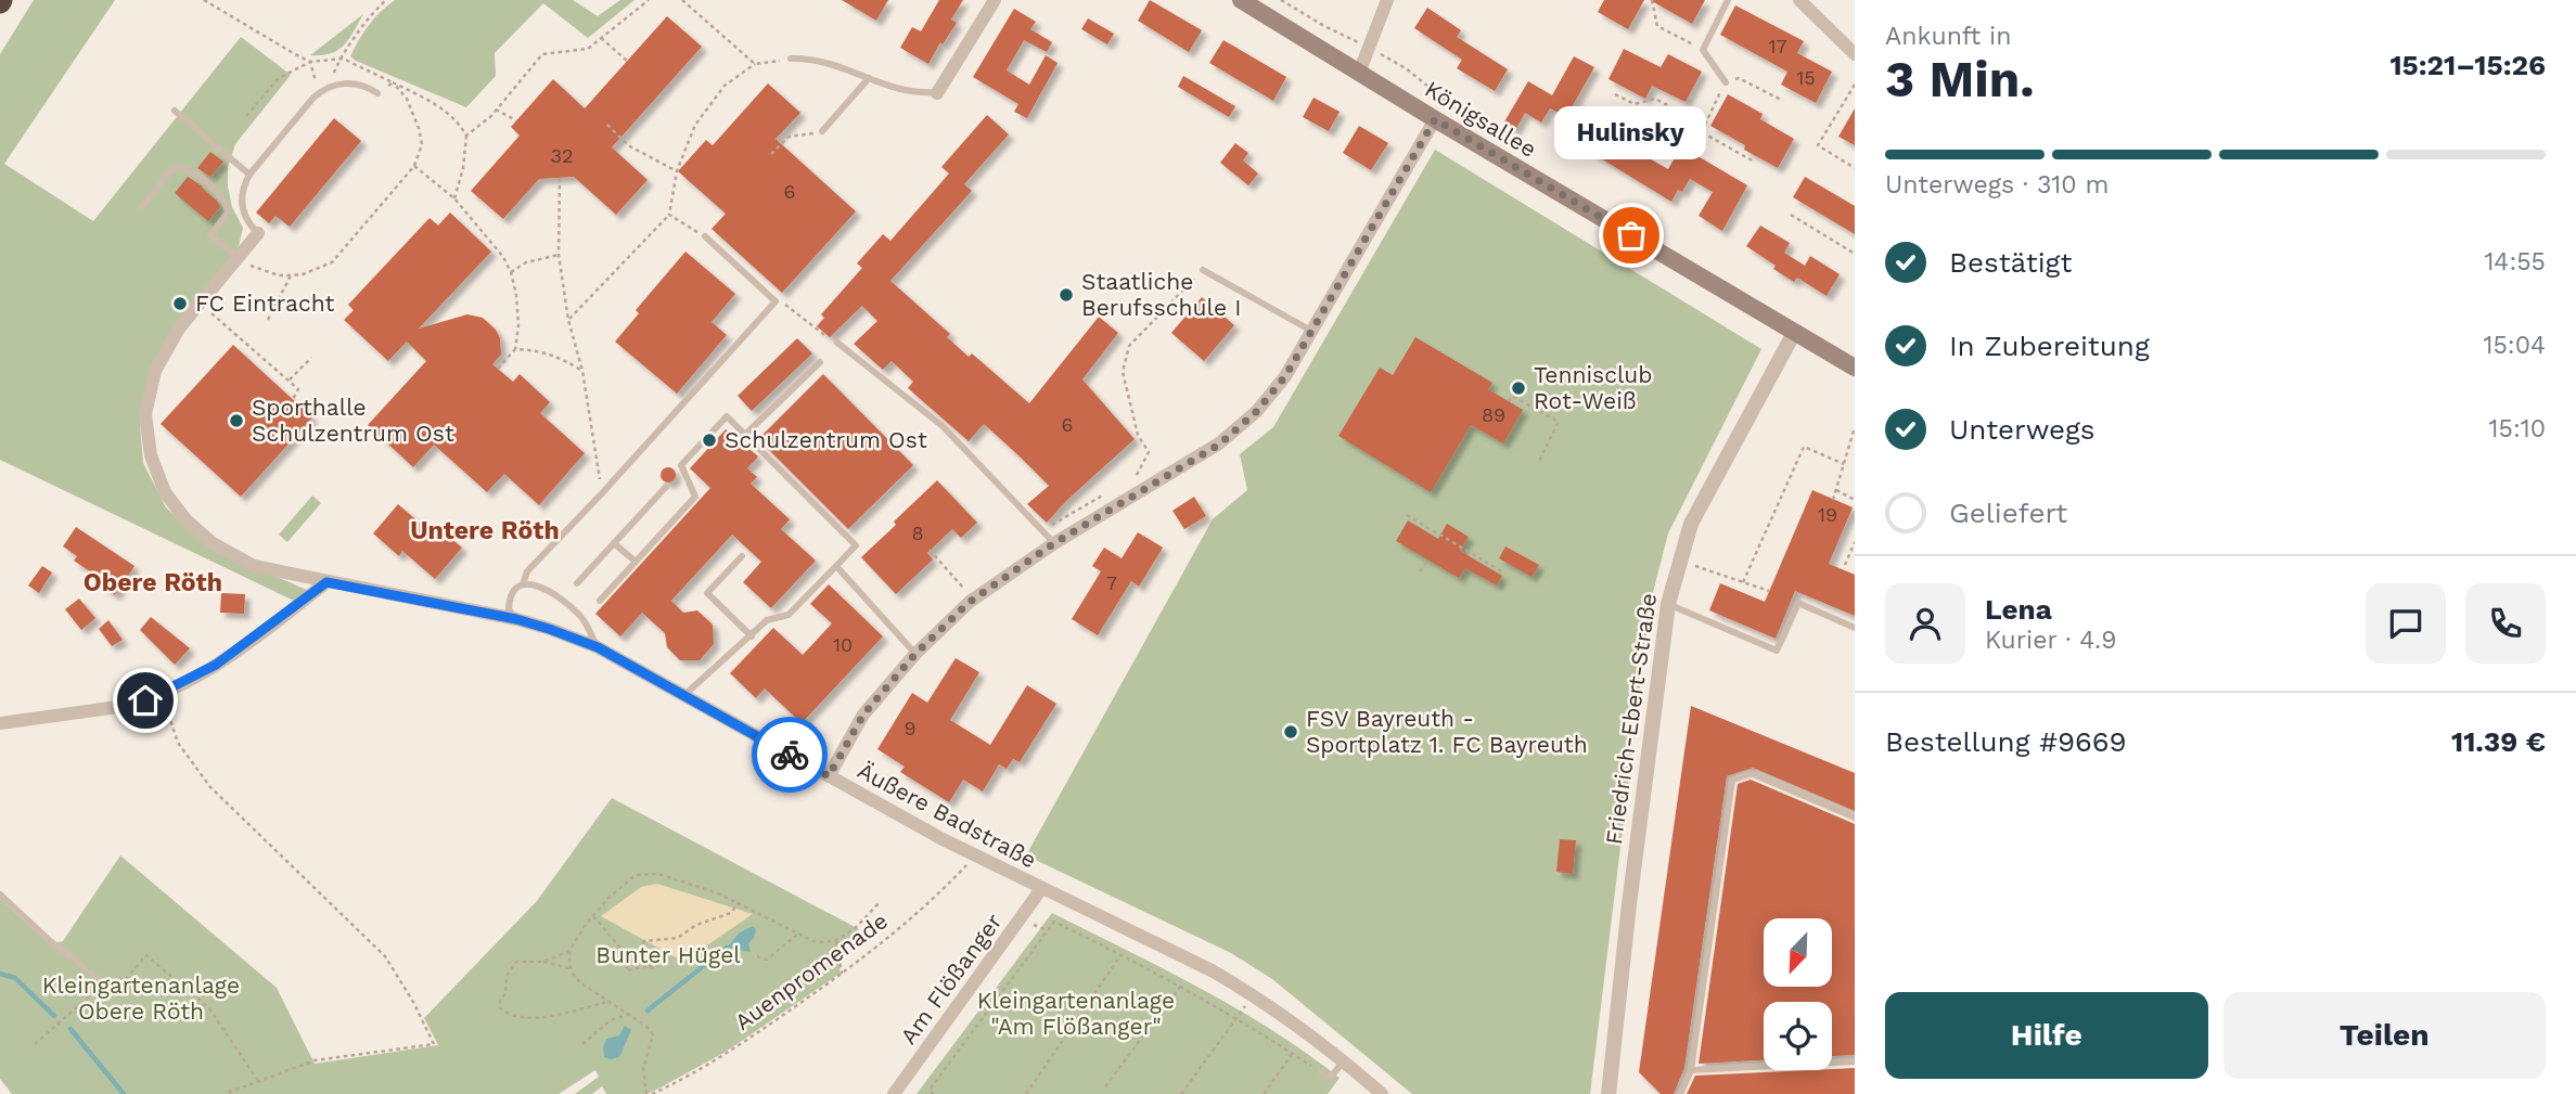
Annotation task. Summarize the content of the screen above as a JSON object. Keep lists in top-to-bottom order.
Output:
{
  "streets": {
    "main road": ["Königsallee"],
    "street": ["Friedrich-Ebert-Straße", "Äußere Badstraße", "Am Flößanger"],
    "path": ["Auenpromenade"]
  },
  "crossings": [
    ["Königsallee", "Friedrich-Ebert-Straße"],
    ["Äußere Badstraße", "Auenpromenade"],
    ["Äußere Badstraße", "Am Flößanger"]
  ],
  "districts": ["Untere Röth", "Obere Röth"],
  "parks": ["Bunter Hügel", "Kleingartenanlage Obere Röth", "Kleingartenanlage \"Am Flößanger\""],
  "places": [
    "Hulinsky",
    "Staatliche Berufsschule I",
    "FC Eintracht",
    "Tennisclub Rot-Weiß",
    "Sporthalle Schulzentrum Ost",
    "Schulzentrum Ost",
    "FSV Bayreuth - Sportplatz 1. FC Bayreuth"
  ],
  "house_numbers": [
    "17",
    "15",
    "32",
    "6",
    "89",
    "6",
    "19",
    "8",
    "7",
    "10",
    "9"
  ],
  "north": "bottom left",
  "page": {
    "heading": ["3 Min.", "Ankunft in", "15:21–15:26"],
    "panel": [
      "Lena",
      "Kurier · 4.9",
      "Bestellung #9669",
      "11.39 €"
    ],
    "bubble": "Hulinsky",
    "bar": "Unterwegs · 310 m",
    "list": [
      ["Bestätigt", "14:55"],
      ["In Zubereitung", "15:04"],
      ["Unterwegs", "15:10"],
      "Geliefert"
    ],
    "buttons": ["Hilfe", "Teilen"]
  }
}
